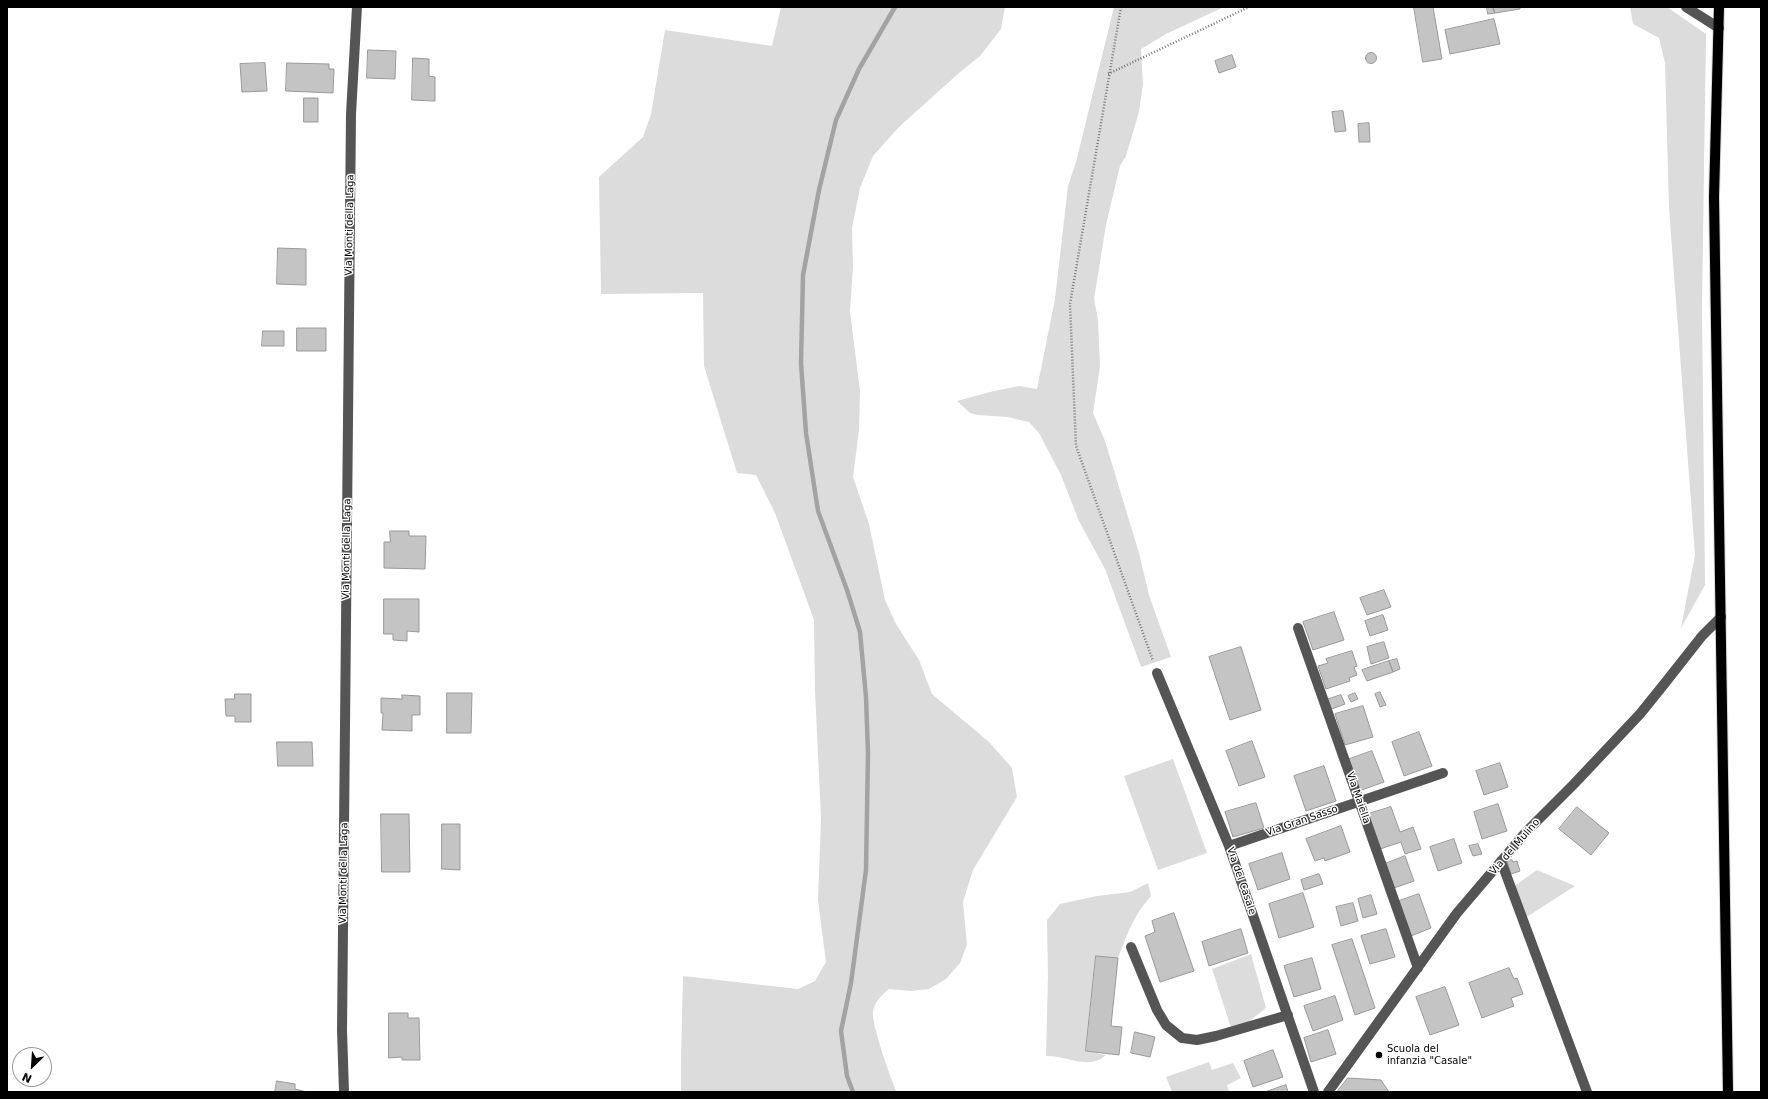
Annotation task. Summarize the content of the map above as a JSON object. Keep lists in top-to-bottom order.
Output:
{
  "streets": {
    "street": [
      "Via Monti della Laga",
      "Via Maiella",
      "Via Gran Sasso",
      "Via del Mulino",
      "Via del Casale"
    ]
  },
  "crossings": [
    ["Via Maiella", "Via Gran Sasso"],
    ["Via Maiella", "Via del Mulino"],
    ["Via Gran Sasso", "Via del Casale"]
  ],
  "places": ["Scuola del infanzia \"Casale\""],
  "north": "bottom left"
}
